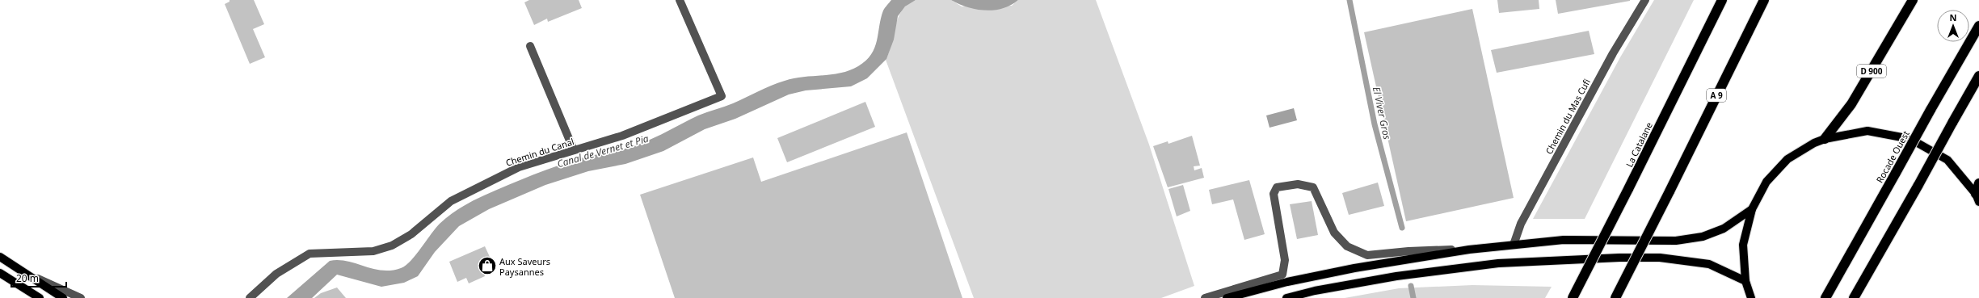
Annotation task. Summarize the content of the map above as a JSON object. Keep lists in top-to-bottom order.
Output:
{
  "streets": {
    "highway": [
      "D 900",
      "A 9",
      "La Catalane",
      "Rocade Ouest"
    ],
    "street": ["Chemin du Mas Cufi", "Chemin du Canal"]
  },
  "water": ["El Viver Gros", "Canal de Vernet et Pia"],
  "places": {
    "shop": ["Aux Saveurs Paysannes"]
  },
  "scale_bar": "20 m",
  "north": "top"
}
